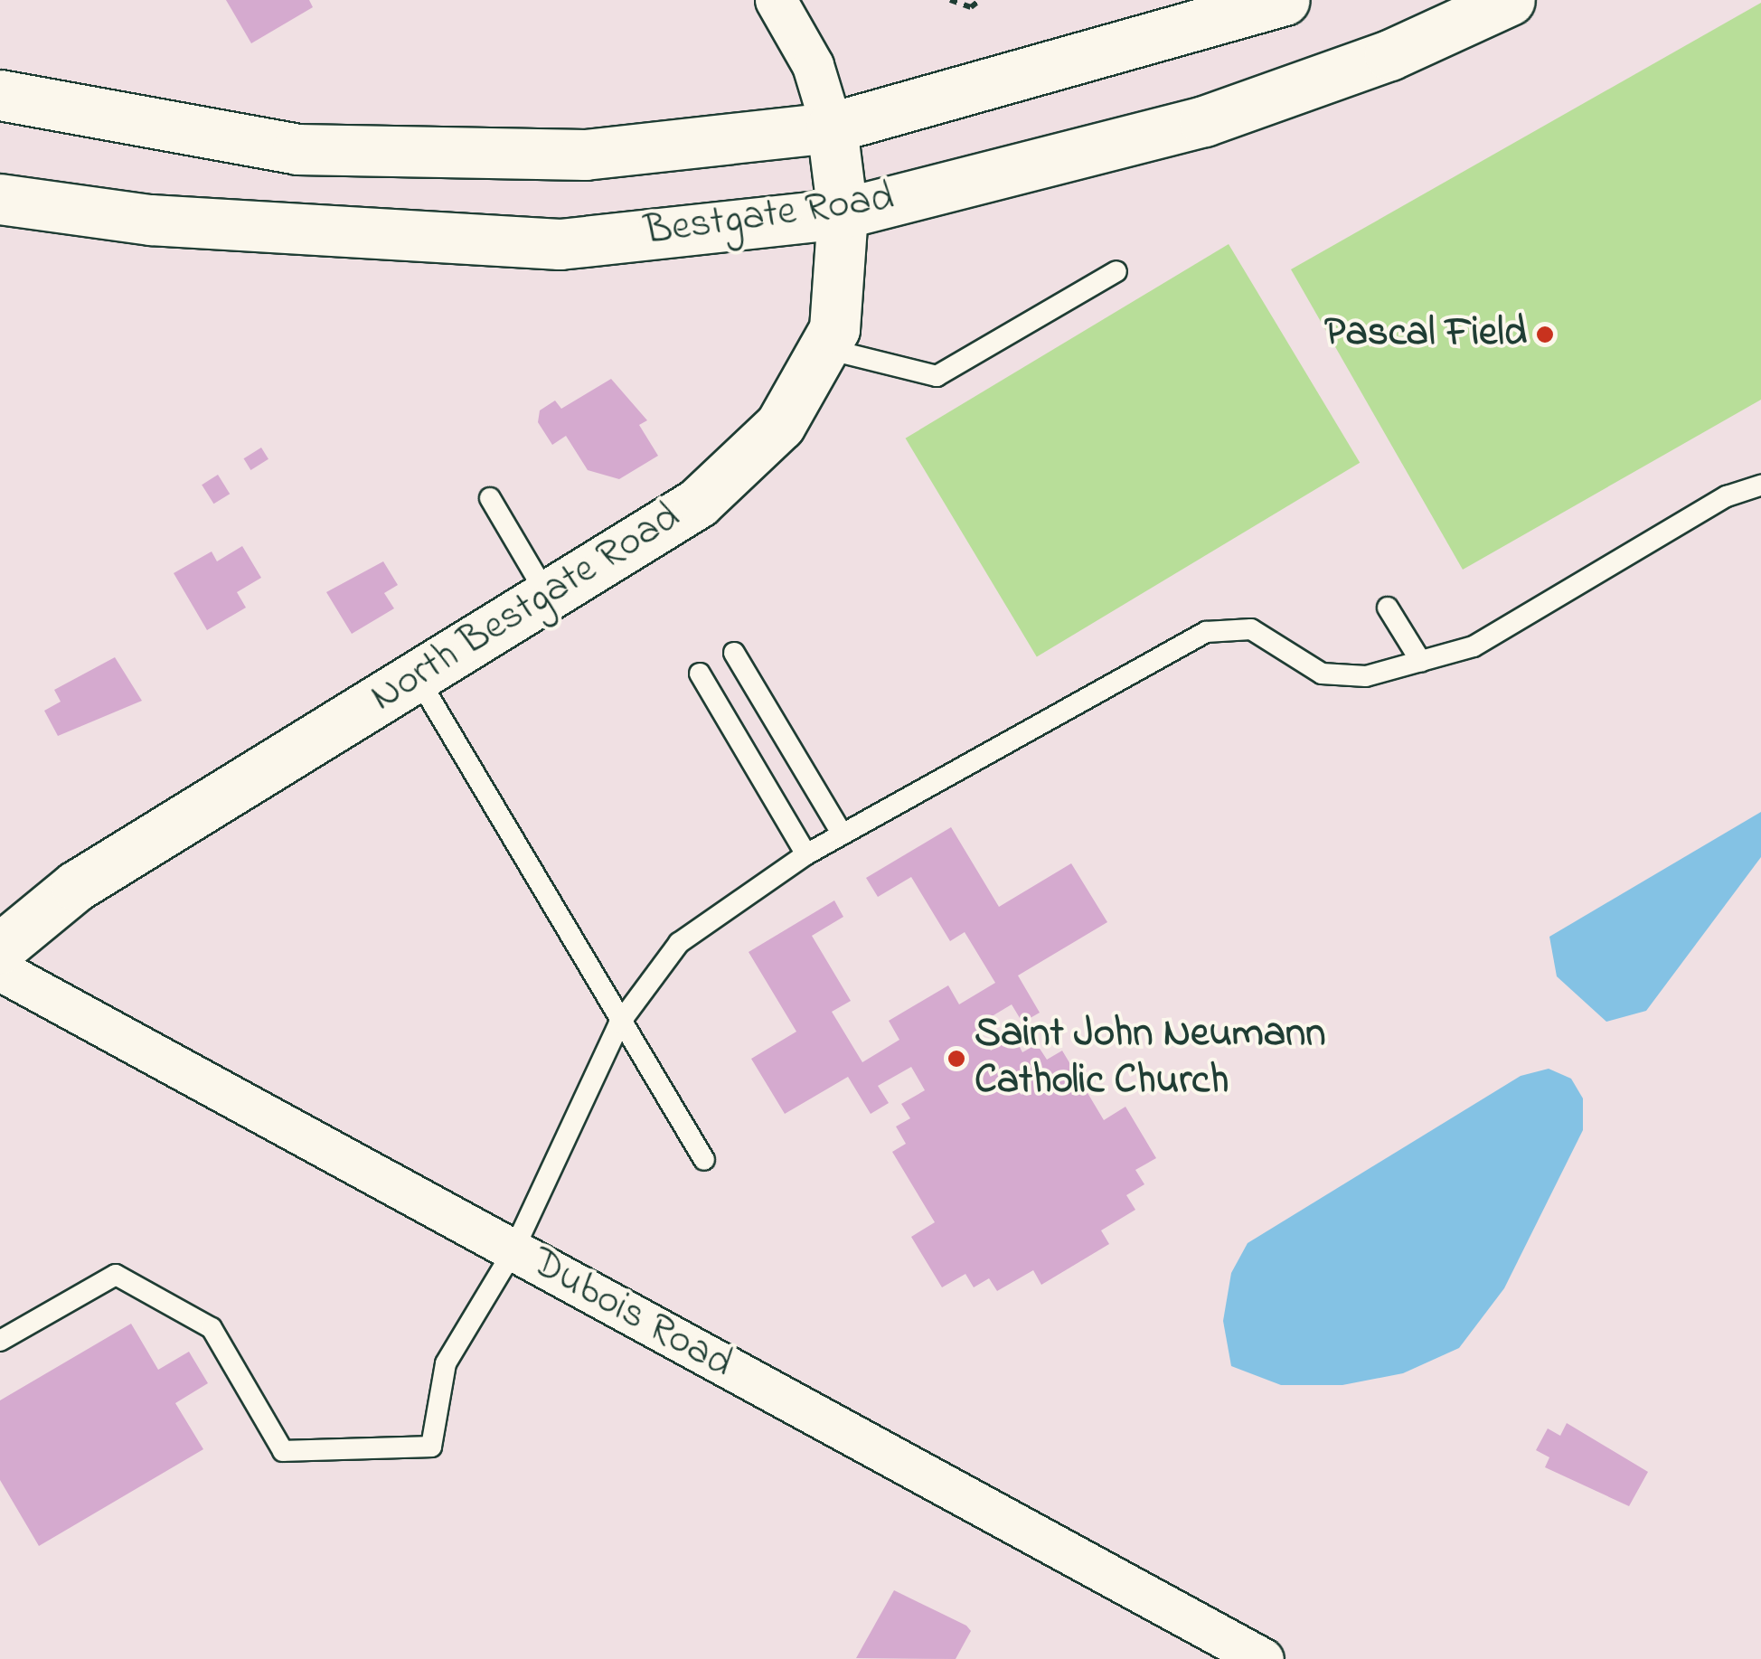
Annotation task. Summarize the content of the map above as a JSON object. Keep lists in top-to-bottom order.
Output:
{
  "streets": {
    "main road": ["Bestgate Road", "North Bestgate Road"],
    "street": ["Dubois Road"]
  },
  "crossings": [
    ["Bestgate Road", "North Bestgate Road"]
  ],
  "places": ["Pascal Field", "Saint John Neumann Catholic Church"]
}
